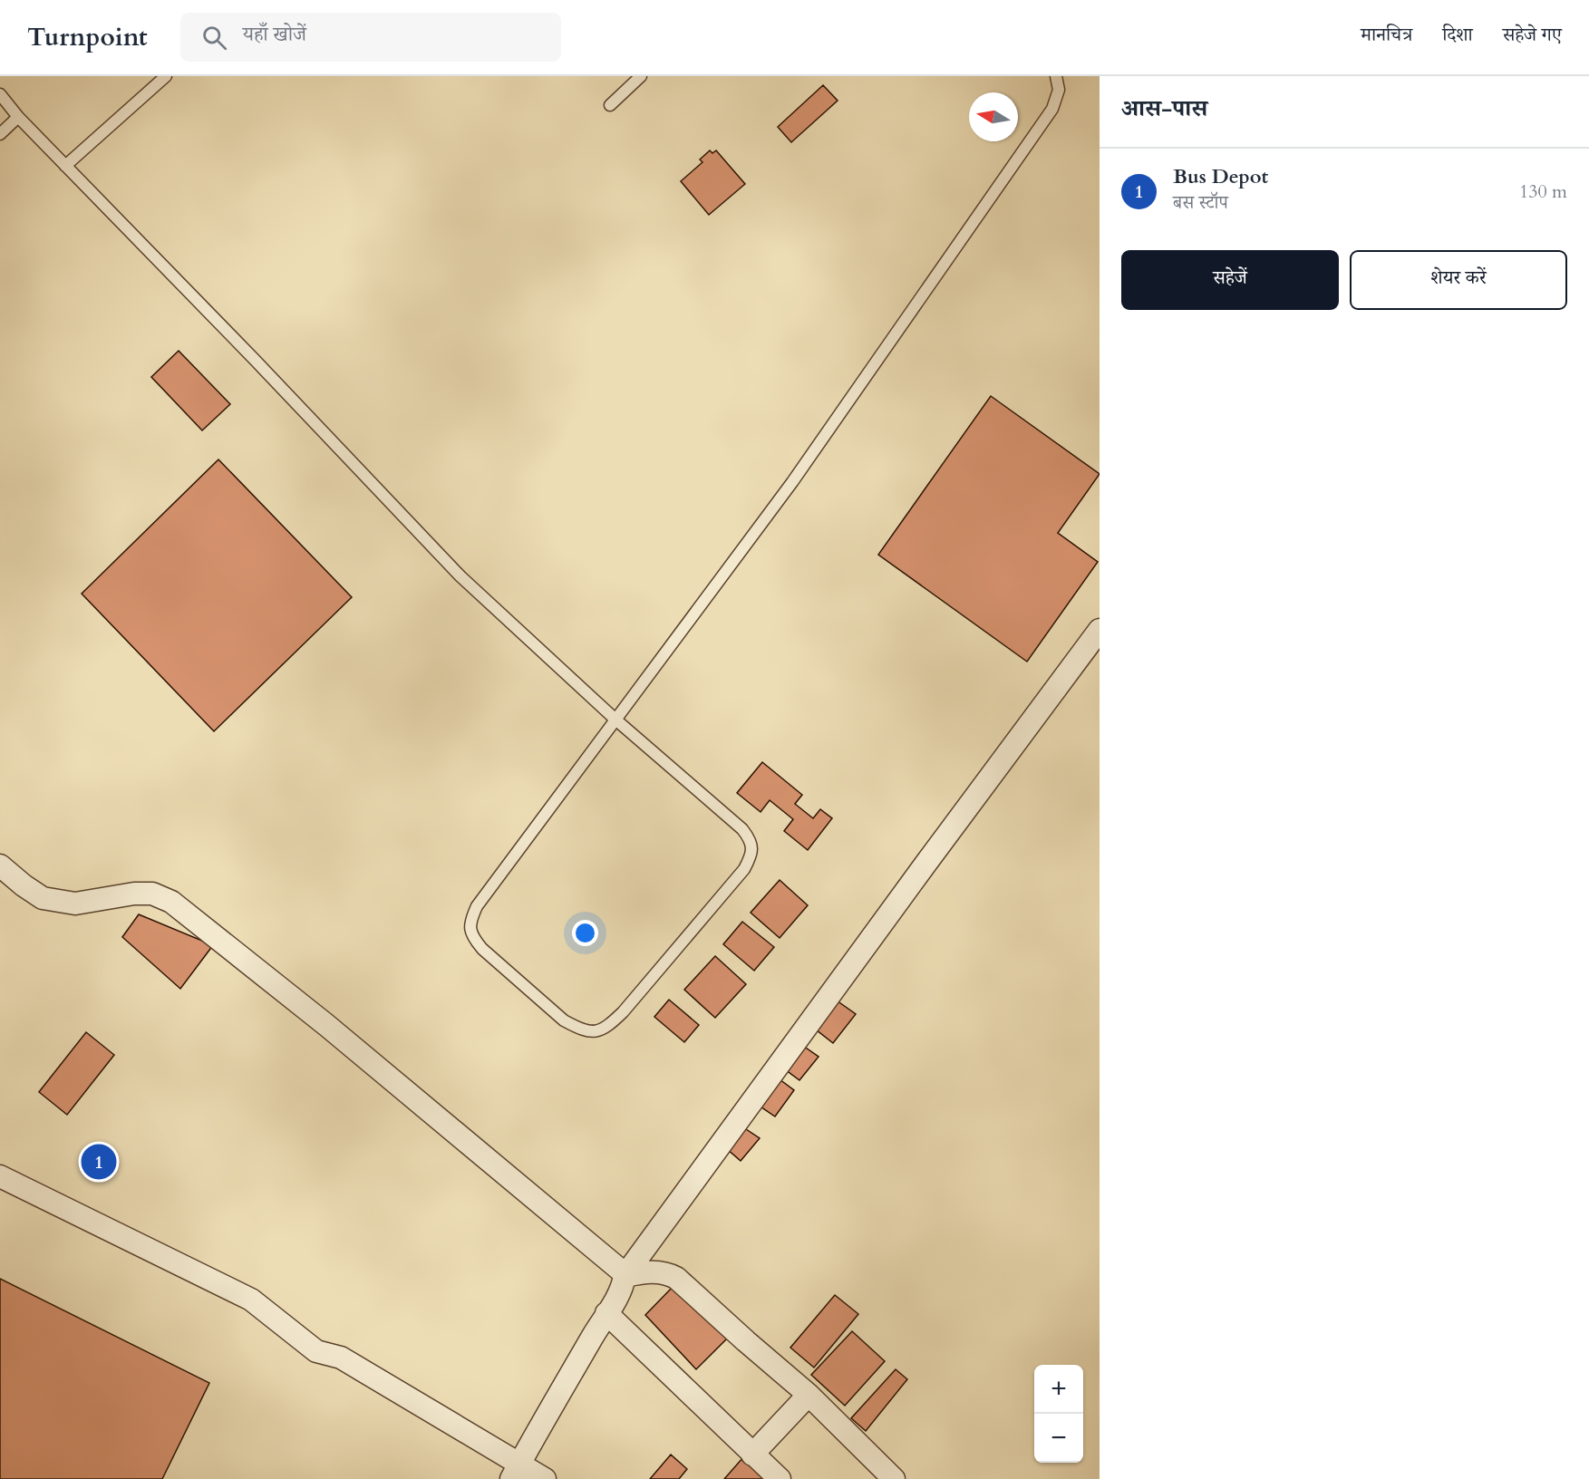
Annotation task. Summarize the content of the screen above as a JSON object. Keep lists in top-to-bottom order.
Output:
{
  "north": "left",
  "page": {
    "header": "Turnpoint",
    "search": "यहाँ खोजें",
    "nav": ["मानचित्र", "दिशा", "सहेजे गए"],
    "heading": "आस-पास",
    "list": [
      {
        "mark": "1",
        "name": "Bus Depot",
        "note": "बस स्टॉप",
        "value": "130 m"
      }
    ],
    "buttons": ["सहेजें", "शेयर करें"],
    "pins": "1",
    "map_buttons": ["+", "−"]
  }
}
